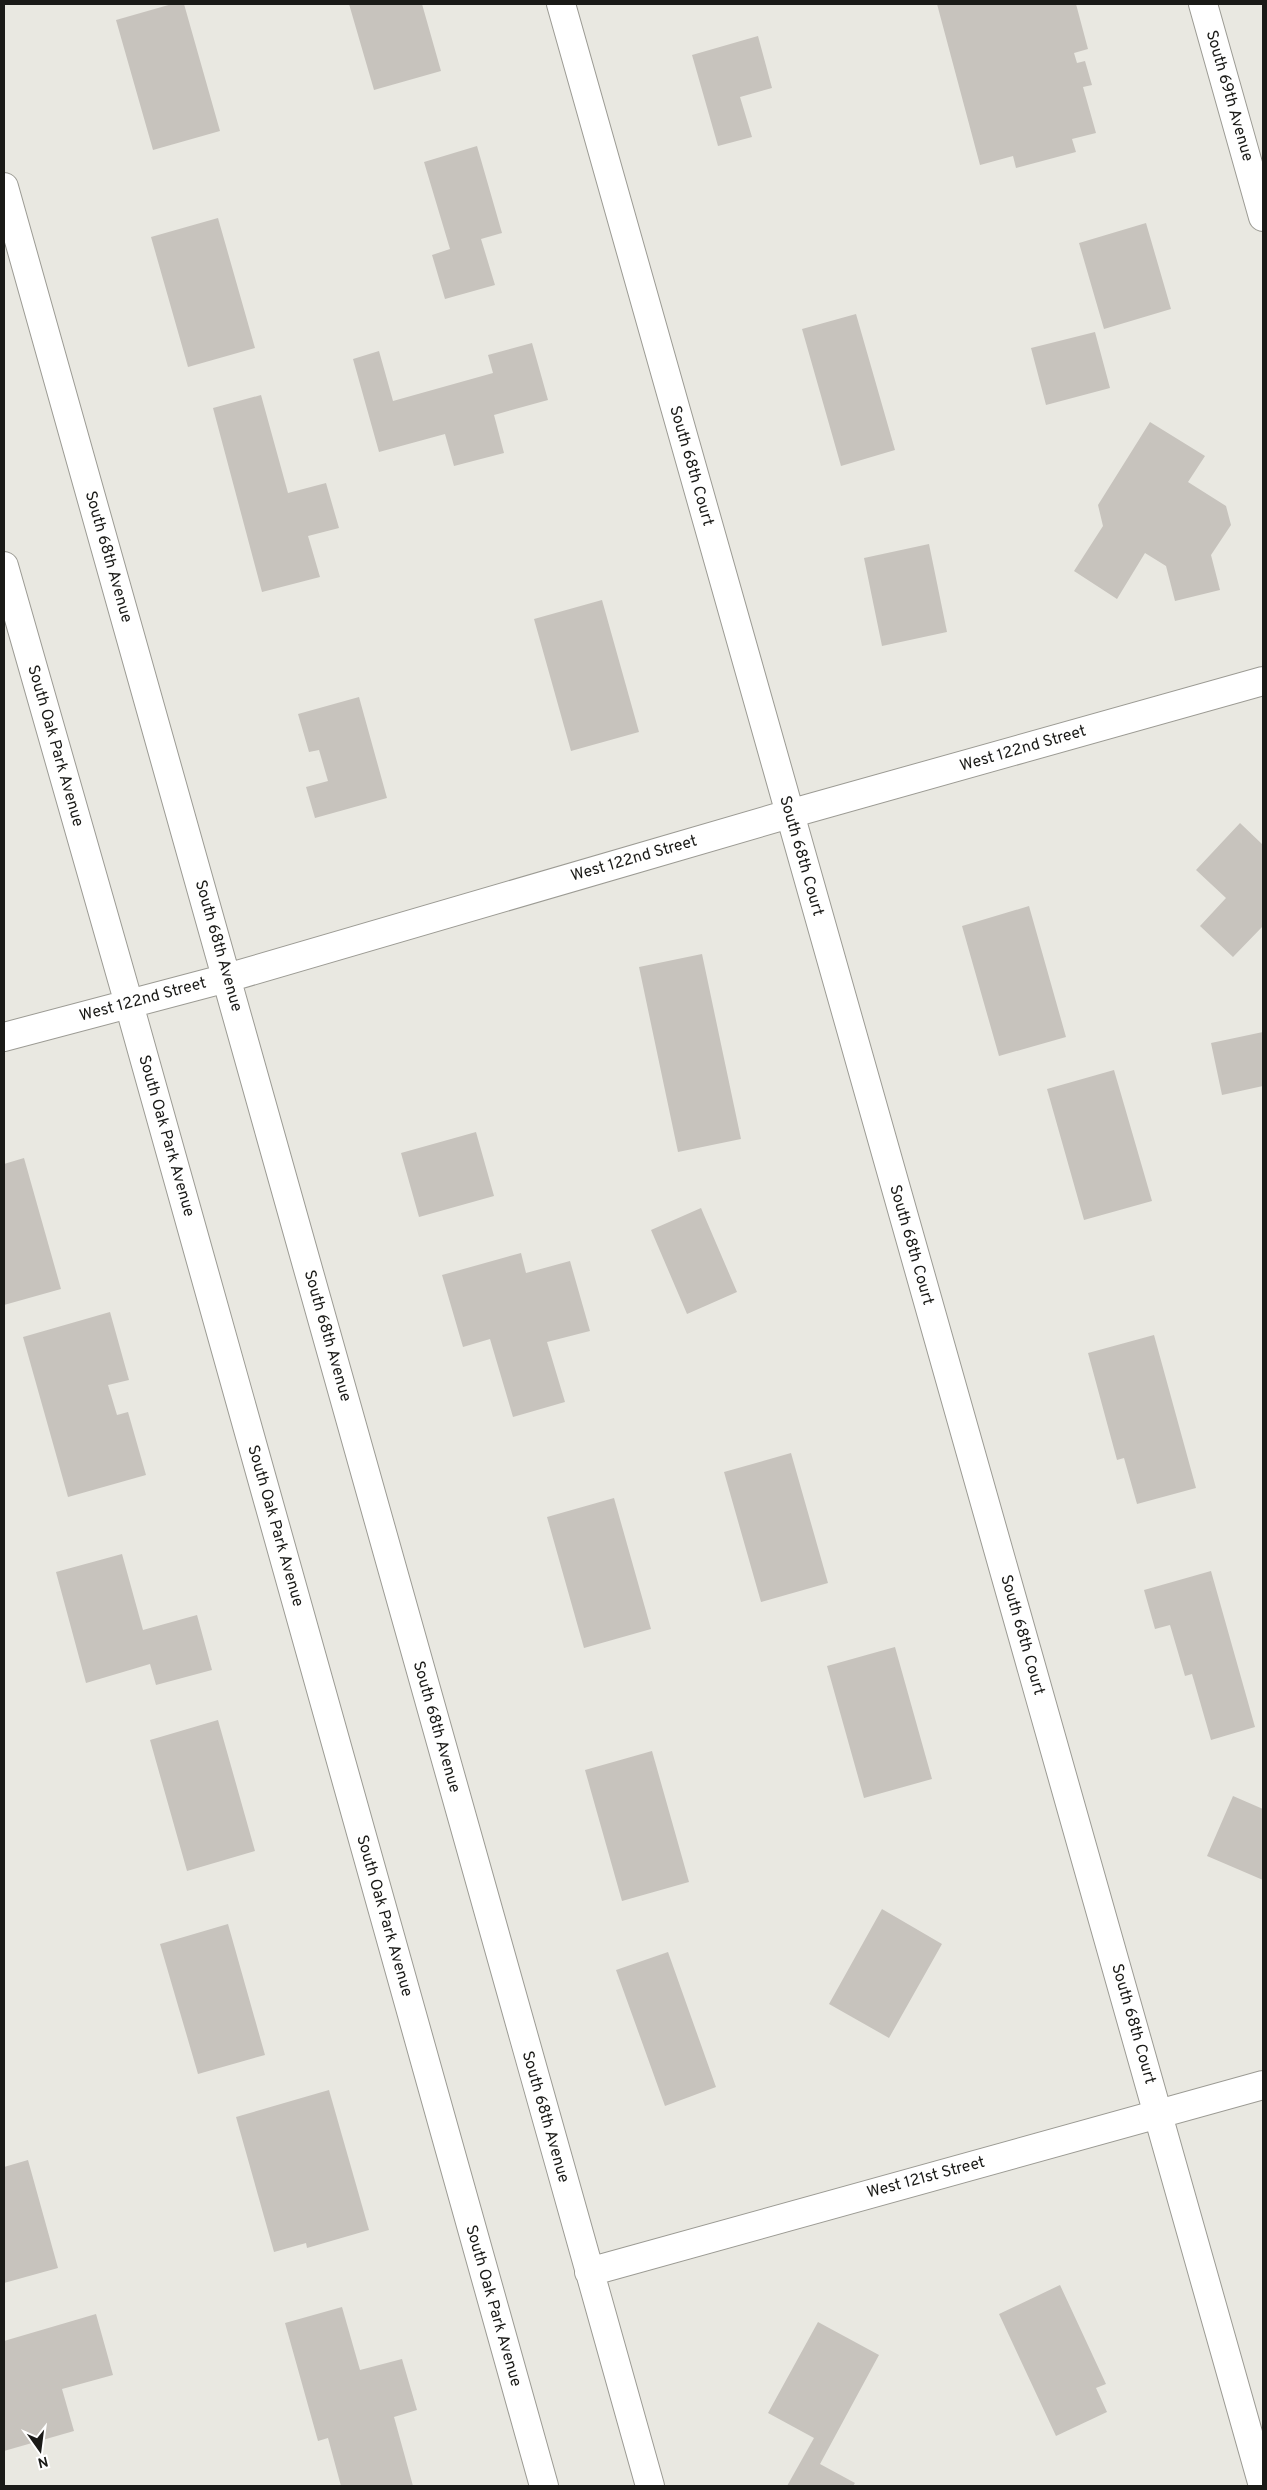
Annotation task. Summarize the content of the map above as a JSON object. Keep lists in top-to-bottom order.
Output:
{
  "streets": {
    "street": [
      "South 69th Avenue",
      "South 68th Court",
      "South 68th Avenue",
      "South Oak Park Avenue",
      "West 122nd Street",
      "West 121st Street"
    ]
  },
  "crossings": [
    ["South 68th Court", "West 122nd Street"],
    ["South 68th Court", "West 121st Street"],
    ["South 68th Avenue", "West 122nd Street"],
    ["South 68th Avenue", "West 121st Street"],
    ["South Oak Park Avenue", "West 122nd Street"]
  ],
  "north": "bottom"
}
